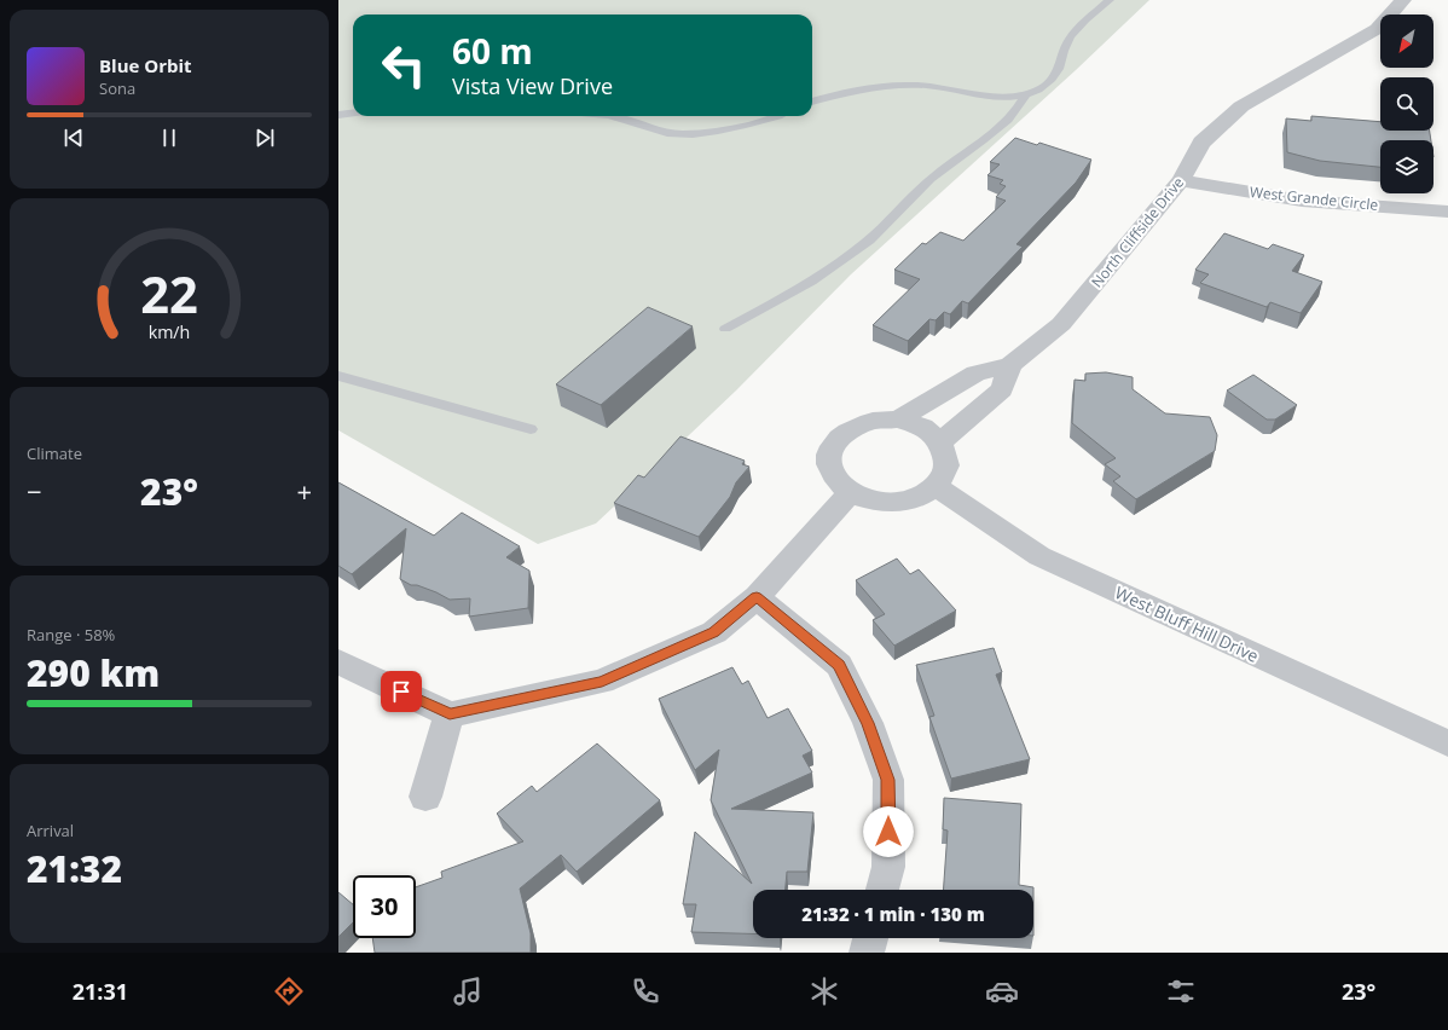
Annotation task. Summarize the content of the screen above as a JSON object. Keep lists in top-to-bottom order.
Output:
{
  "streets": {
    "street": ["West Grande Circle", "North Cliffside Drive", "West Bluff Hill Drive"]
  },
  "crossings": [
    ["West Grande Circle", "North Cliffside Drive"],
    ["North Cliffside Drive", "West Bluff Hill Drive"]
  ],
  "north": "bottom left",
  "page": {
    "turn": ["60 m", "Vista View Drive"],
    "song": ["Blue Orbit", "Sona"],
    "tile": [
      "Climate",
      ["Range · 58%", "290 km"],
      ["Arrival", "21:32"]
    ],
    "heat": ["−", "23°", "+"],
    "limit": "30",
    "trip": "21:32 · 1 min · 130 m",
    "tabs": ["21:31", "23°"],
    "gauge": ["22", "km/h"]
  }
}
